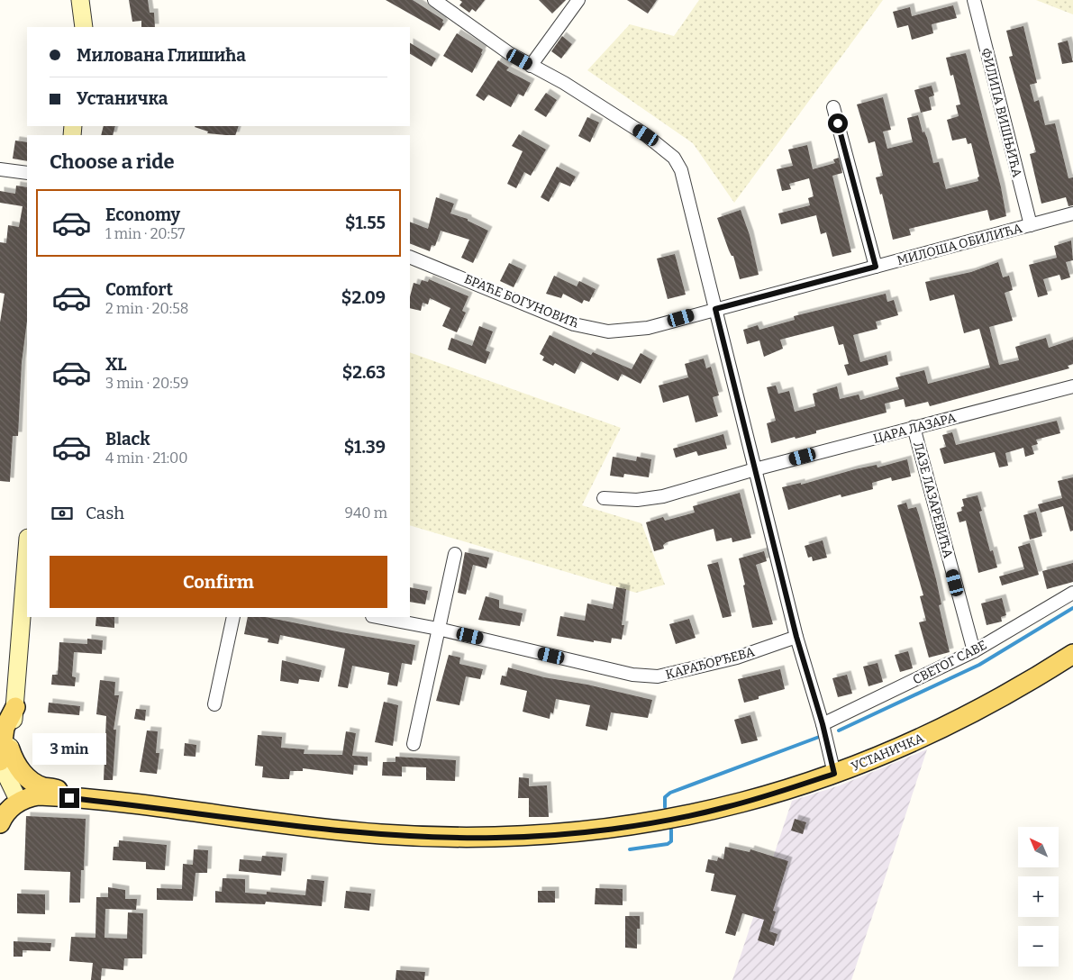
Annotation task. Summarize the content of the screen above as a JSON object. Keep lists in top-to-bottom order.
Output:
{
  "streets": {
    "main road": ["УСТАНИЧКА"],
    "street": [
      "ФИЛИПА ВИШЊИЋА",
      "МИЛОША ОБИЛИЋА",
      "БРАЋЕ БОГУНОВИЋ",
      "ЦАРА ЛАЗАРА",
      "ЛАЗЕ ЛАЗАРЕВИЋА",
      "СВЕТОГ САВЕ",
      "КАРАЂОРЂЕВА"
    ]
  },
  "crossings": [
    ["ФИЛИПА ВИШЊИЋА", "МИЛОША ОБИЛИЋА"],
    ["МИЛОША ОБИЛИЋА", "БРАЋЕ БОГУНОВИЋ"],
    ["ЦАРА ЛАЗАРА", "ЛАЗЕ ЛАЗАРЕВИЋА"],
    ["ЛАЗЕ ЛАЗАРЕВИЋА", "СВЕТОГ САВЕ"]
  ],
  "north": "top left",
  "page": {
    "banner": ["Милована Глишића", "Устаничка"],
    "heading": "Choose a ride",
    "list": [
      {
        "name": "Economy",
        "note": "1 min · 20:57",
        "value": "$1.55"
      },
      {
        "name": "Comfort",
        "note": "2 min · 20:58",
        "value": "$2.09"
      },
      {
        "name": "XL",
        "note": "3 min · 20:59",
        "value": "$2.63"
      },
      {
        "name": "Black",
        "note": "4 min · 21:00",
        "value": "$1.39"
      }
    ],
    "pay": ["Cash", "940 m"],
    "buttons": "Confirm",
    "bubble": "3 min",
    "map_buttons": ["+", "−"]
  }
}
